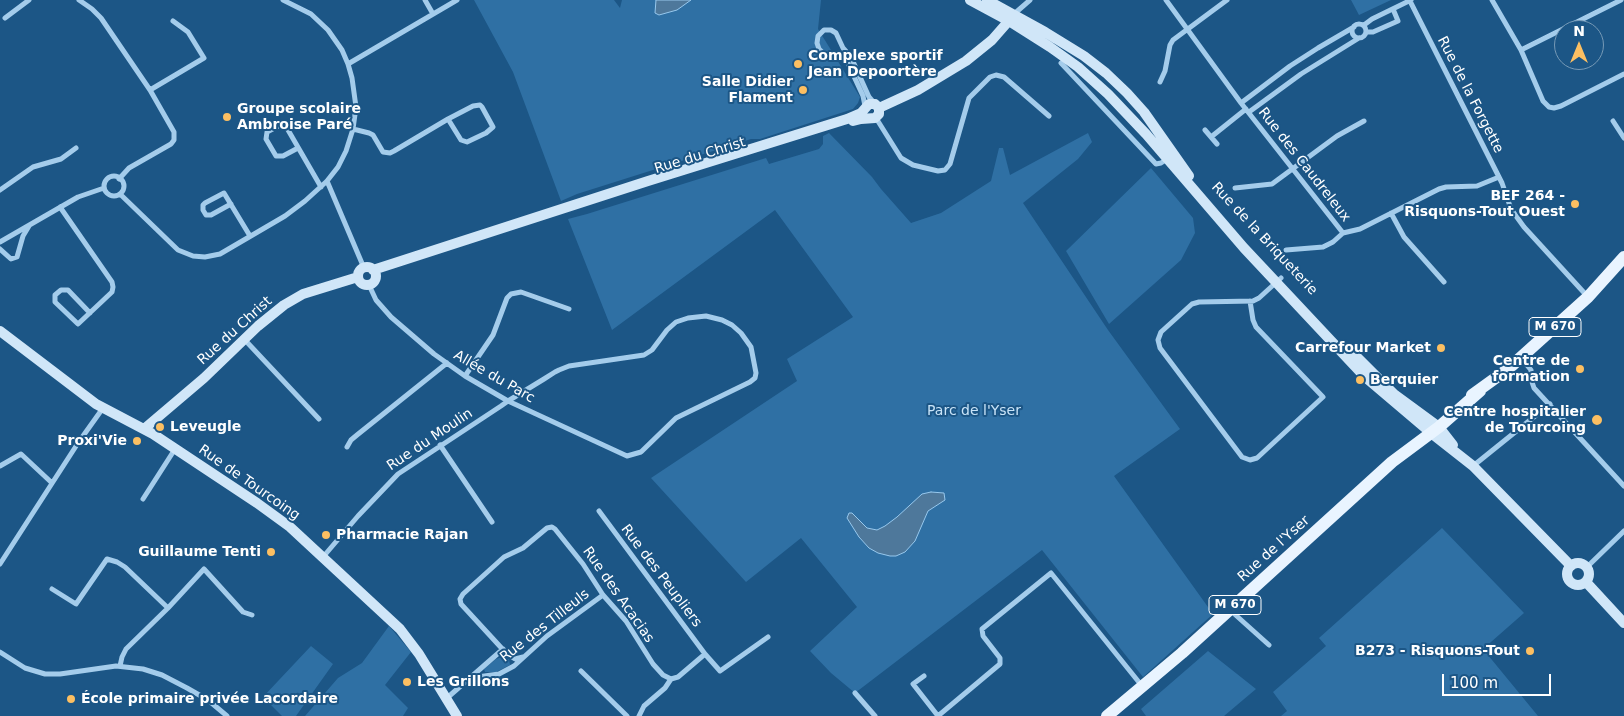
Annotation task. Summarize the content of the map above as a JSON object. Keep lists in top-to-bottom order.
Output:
{
  "streets": {
    "main road": ["M 670", "Rue de l'Yser"],
    "street": [
      "Rue de la Forgette",
      "Rue du Christ",
      "Rue des Caudreleux",
      "Rue de la Briqueterie",
      "Allée du Parc",
      "Rue du Moulin",
      "Rue de Tourcoing",
      "Rue des Peupliers",
      "Rue des Acacias",
      "Rue des Tilleuls"
    ]
  },
  "crossings": [
    ["Rue de la Forgette", "Rue des Caudreleux"],
    ["Rue de la Forgette", "Rue de l'Yser"],
    ["Rue du Christ", "Rue de la Briqueterie"],
    ["Rue du Christ", "Rue de Tourcoing"],
    ["Rue de la Briqueterie", "Rue de l'Yser"],
    ["Allée du Parc", "Rue du Moulin"],
    ["Rue du Moulin", "Rue de Tourcoing"],
    ["Rue de Tourcoing", "Rue des Tilleuls"],
    ["Rue des Acacias", "Rue des Tilleuls"]
  ],
  "parks": ["Parc de l'Yser"],
  "places": [
    "Complexe sportif Jean Depoortère",
    "Salle Didier Flament",
    "Groupe scolaire Ambroise Paré",
    "BEF 264 - Risquons-Tout Ouest",
    "Carrefour Market",
    "Centre de formation",
    "Berquier",
    "Centre hospitalier de Tourcoing",
    "Leveugle",
    "Proxi'Vie",
    "Pharmacie Rajan",
    "Guillaume Tenti",
    "B273 - Risquons-Tout",
    "Les Grillons",
    "École primaire privée Lacordaire"
  ],
  "scale_bar": "100 m",
  "north": "top"
}
